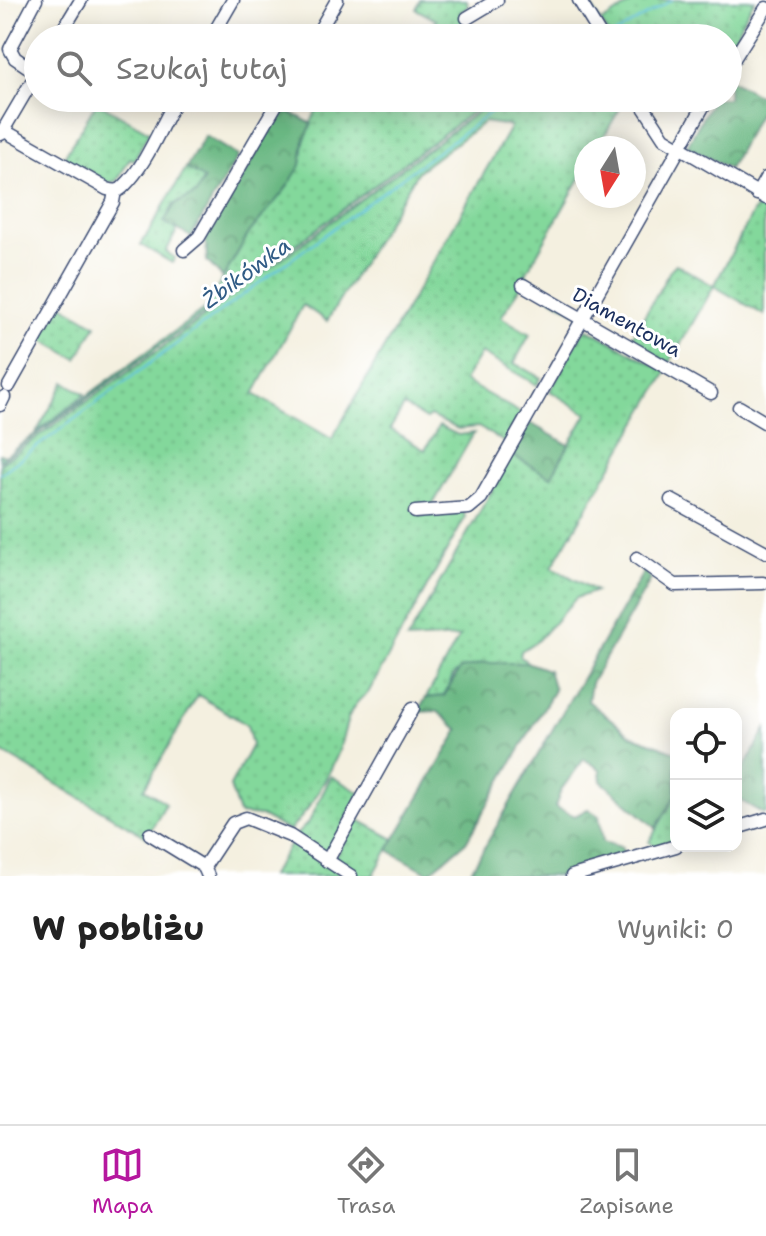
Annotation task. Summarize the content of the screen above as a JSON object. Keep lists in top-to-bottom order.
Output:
{
  "streets": {
    "street": ["Diamentowa"]
  },
  "water": ["Żbikówka"],
  "north": "bottom",
  "page": {
    "search": "Szukaj tutaj",
    "heading": ["W pobliżu", "Wyniki: 0"],
    "nav": ["Mapa", "Trasa", "Zapisane"]
  }
}
